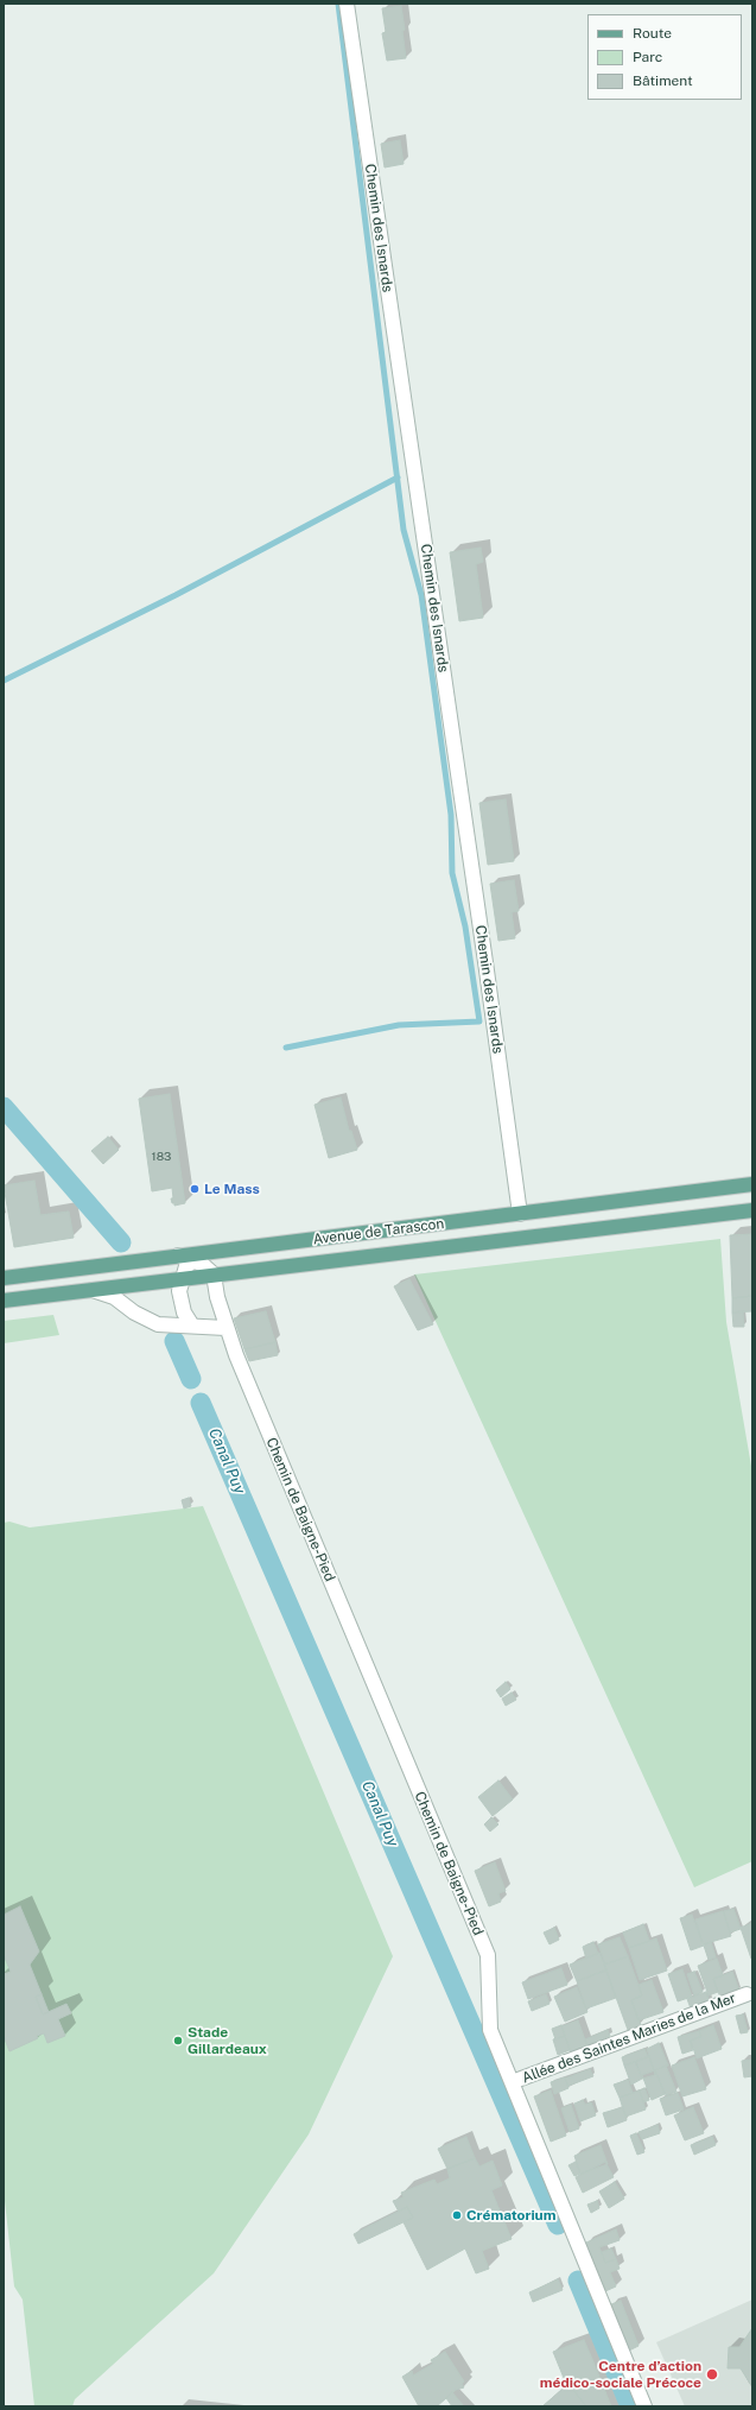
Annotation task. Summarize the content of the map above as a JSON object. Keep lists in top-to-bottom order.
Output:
{
  "streets": {
    "main road": ["Avenue de Tarascon"],
    "street": ["Chemin des Isnards", "Chemin de Baigne-Pied", "Allée des Saintes Maries de la Mer"]
  },
  "crossings": [
    ["Chemin des Isnards", "Avenue de Tarascon"],
    ["Avenue de Tarascon", "Chemin de Baigne-Pied"],
    ["Chemin de Baigne-Pied", "Allée des Saintes Maries de la Mer"]
  ],
  "water": ["Canal Puy"],
  "places": [
    "Le Mass",
    "Stade Gillardeaux",
    "Crématorium",
    "Centre d’action médico-sociale Précoce"
  ],
  "house_numbers": ["183"],
  "legend": ["Route", "Parc", "Bâtiment"]
}
